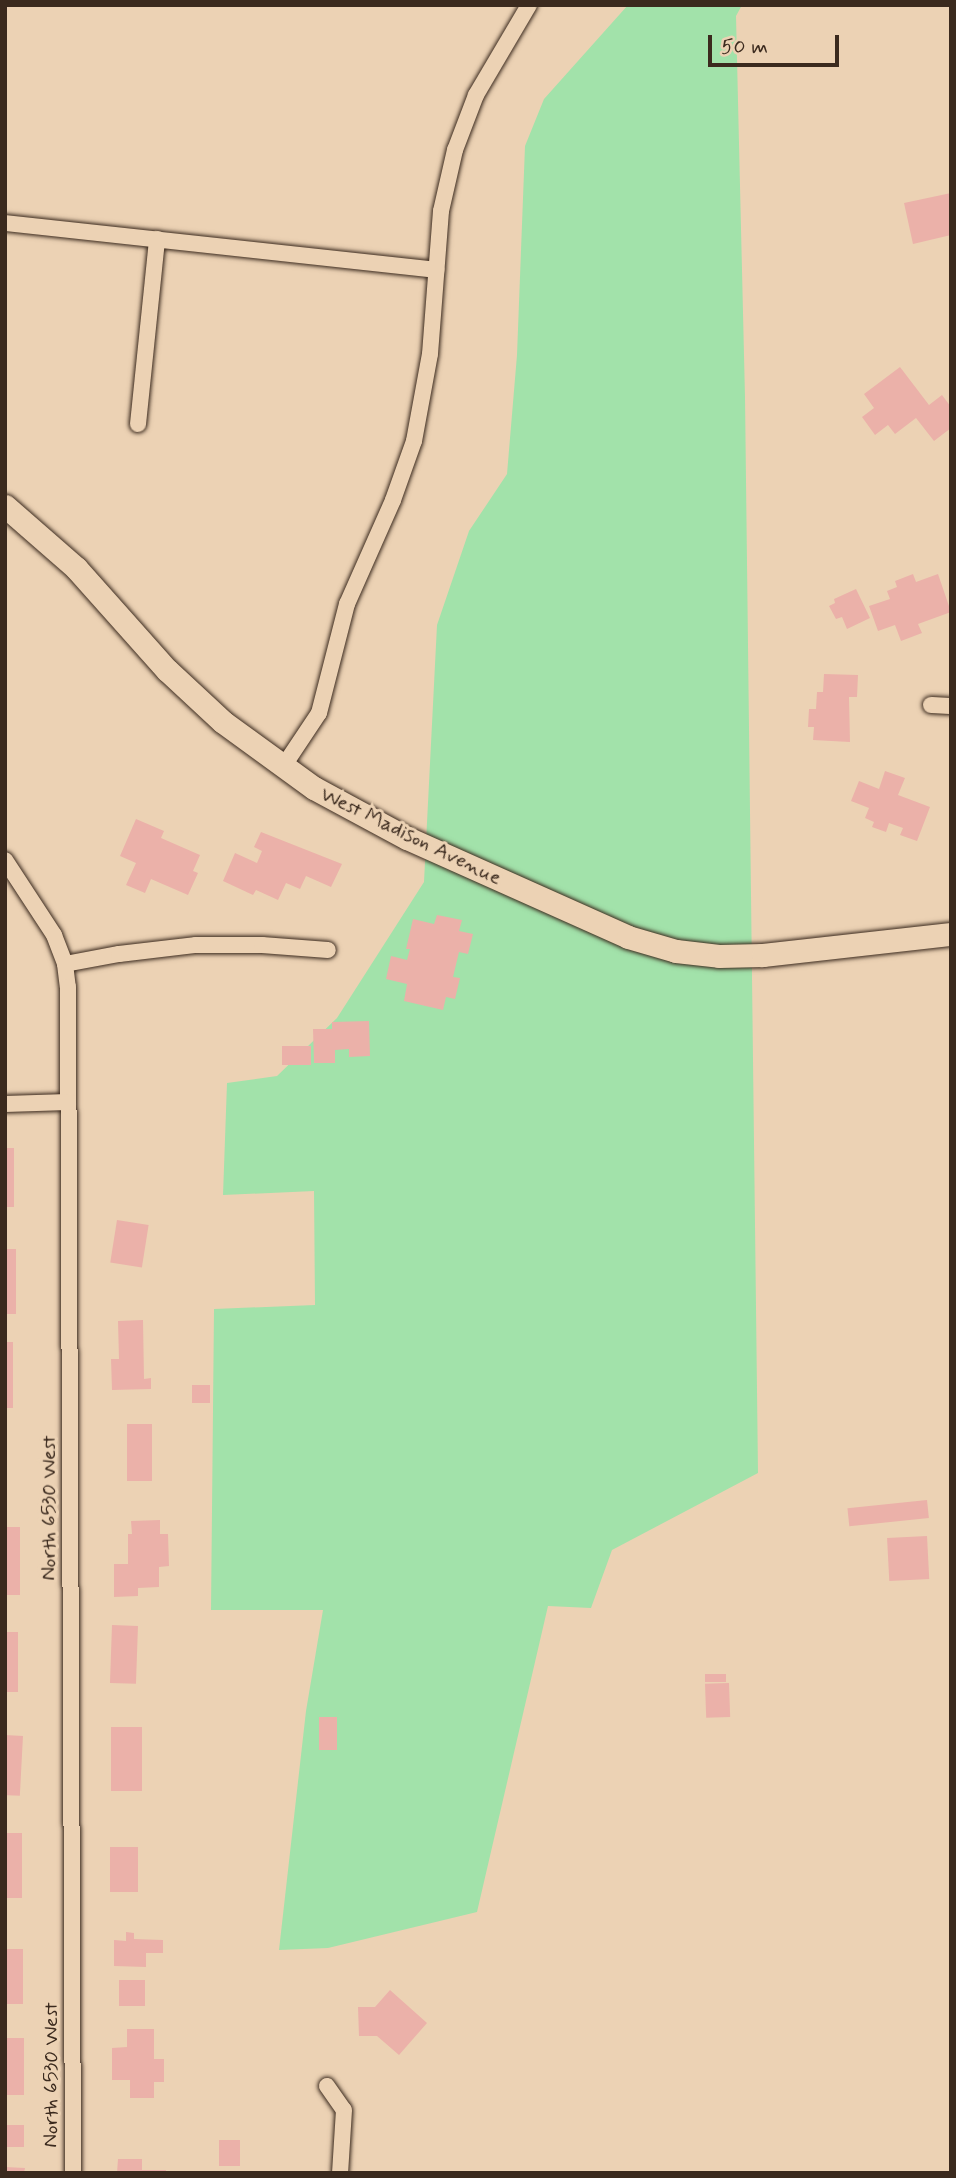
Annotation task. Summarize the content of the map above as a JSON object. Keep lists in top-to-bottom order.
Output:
{
  "streets": {
    "street": ["West Madison Avenue", "North 6530 West"]
  },
  "scale_bar": "50 m"
}
